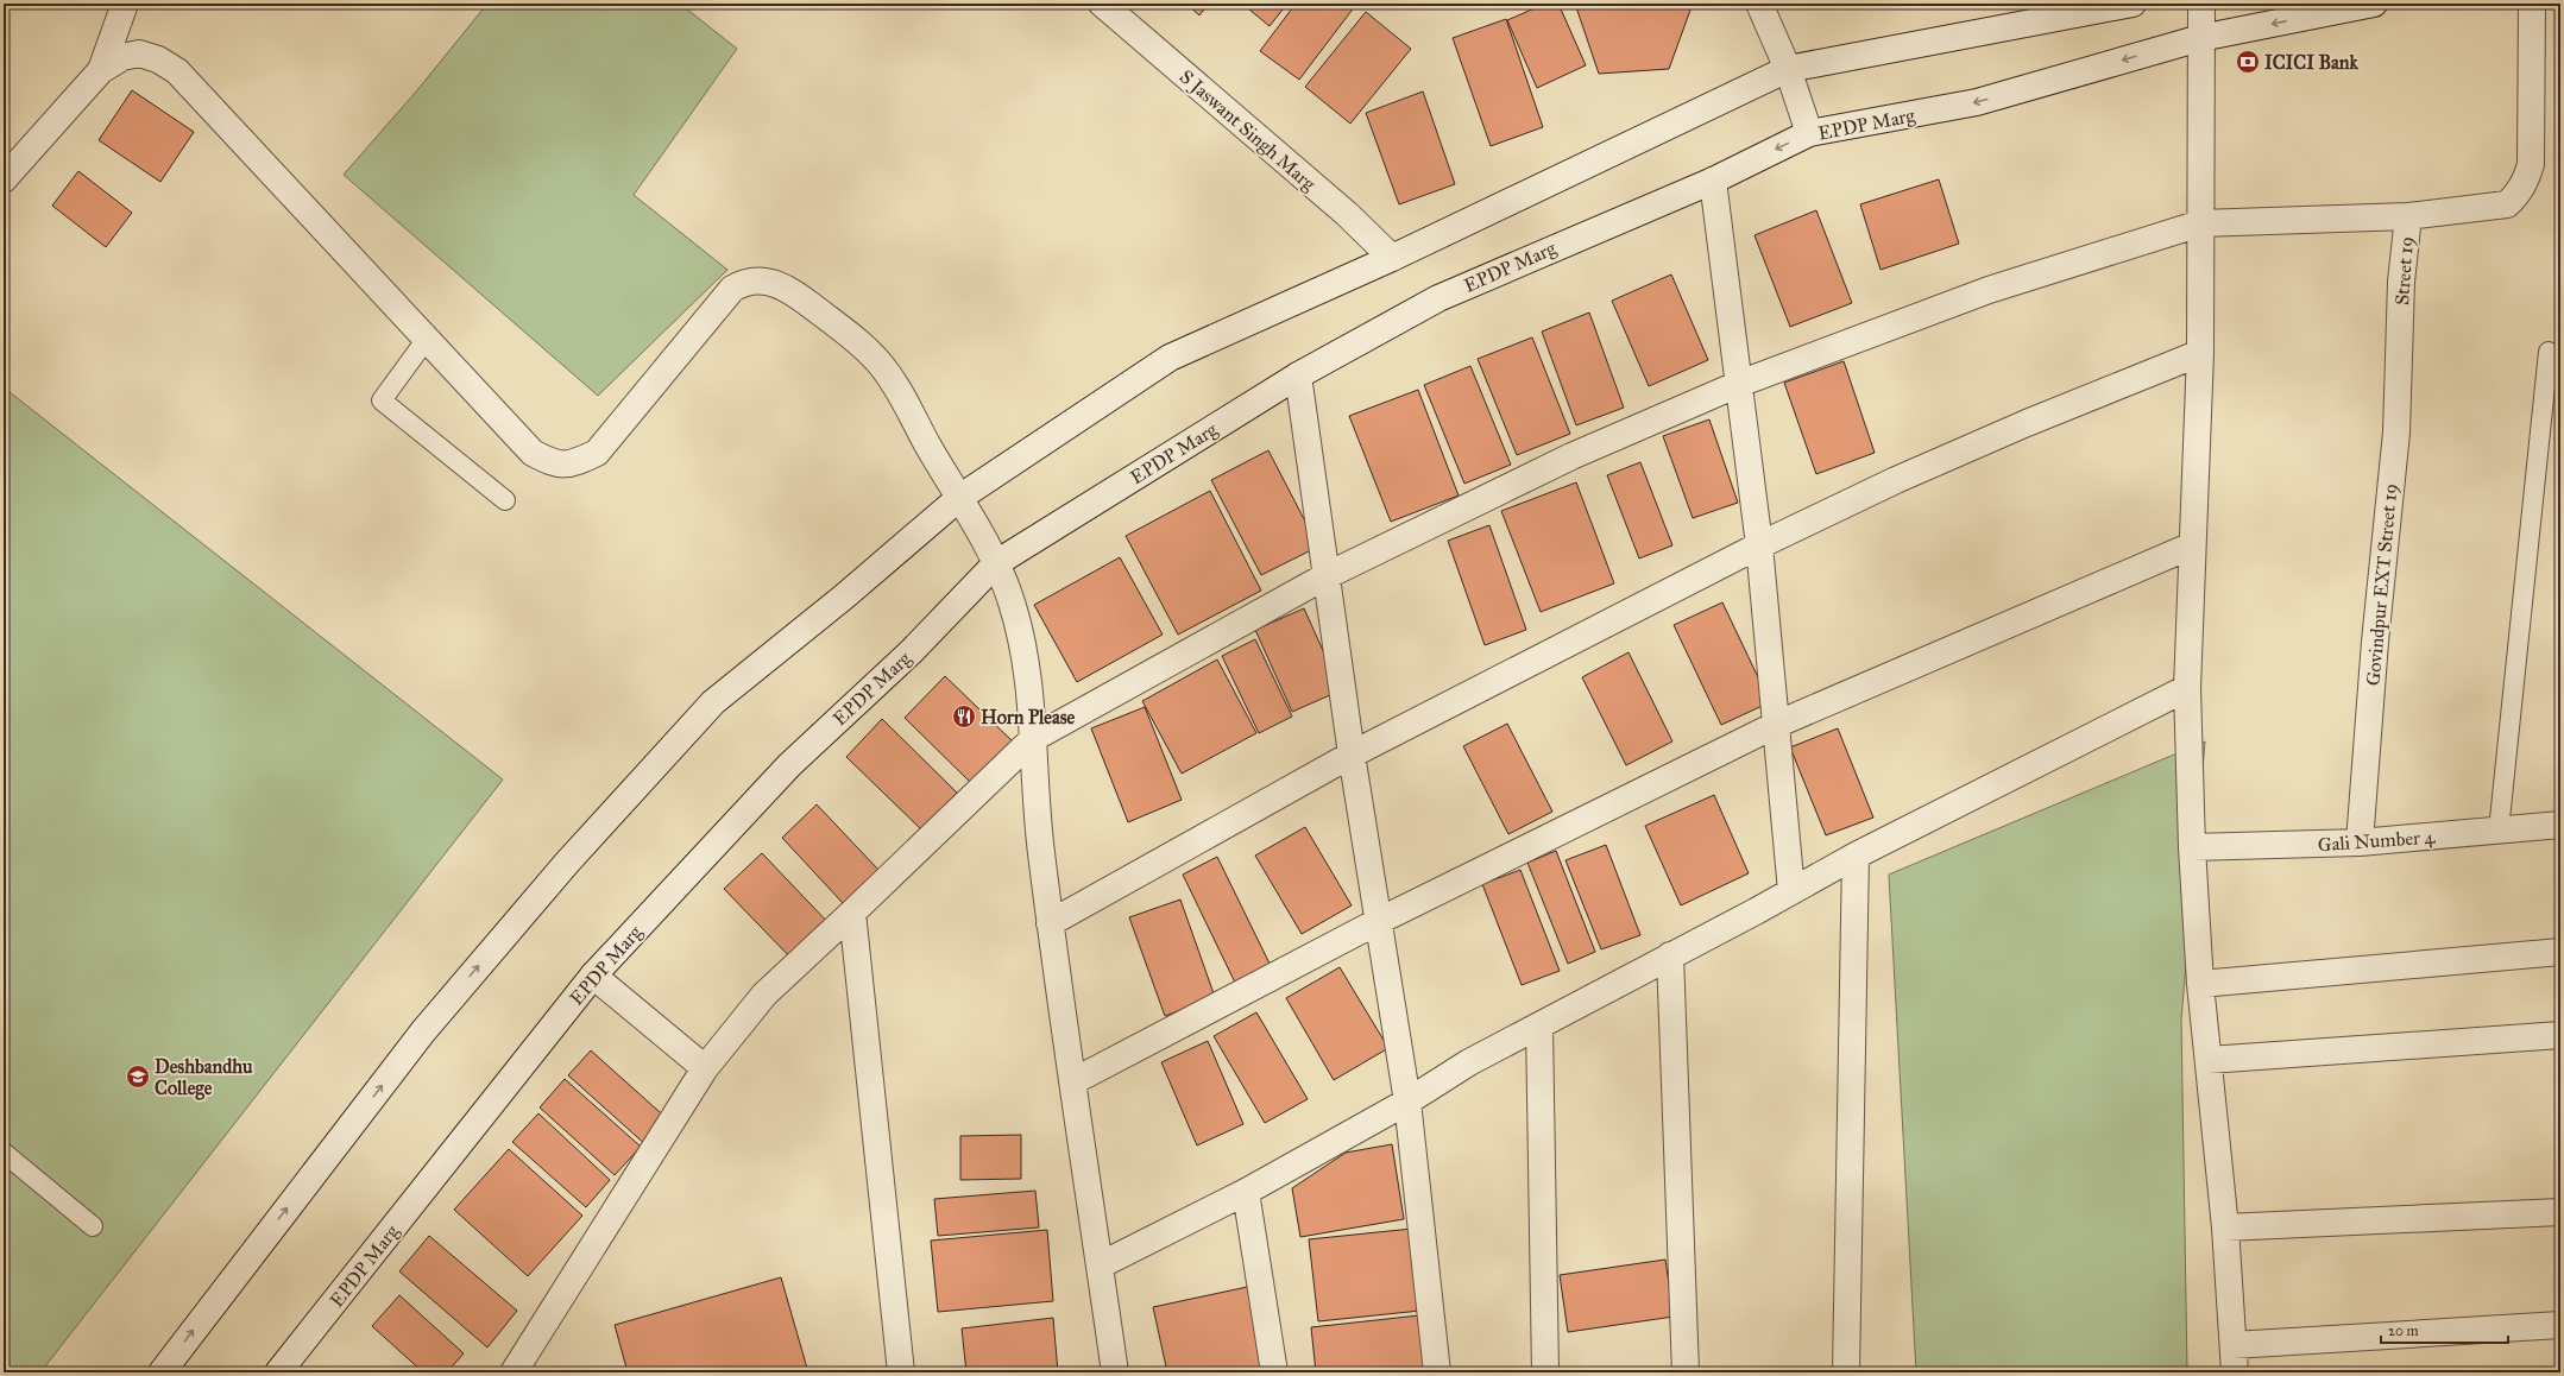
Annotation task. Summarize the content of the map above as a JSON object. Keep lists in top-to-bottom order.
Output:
{
  "streets": {
    "street": [
      "EPDP Marg",
      "S Jaswant Singh Marg",
      "Street 19",
      "Govindpur EXT Street 19",
      "Gali Number 4"
    ]
  },
  "crossings": [
    ["Street 19", "Govindpur EXT Street 19"],
    ["Govindpur EXT Street 19", "Gali Number 4"]
  ],
  "places": {
    "bank": ["ICICI Bank"],
    "restaurant": ["Horn Please"],
    "school or university": ["Deshbandhu College"]
  },
  "scale_bar": "20 m"
}
